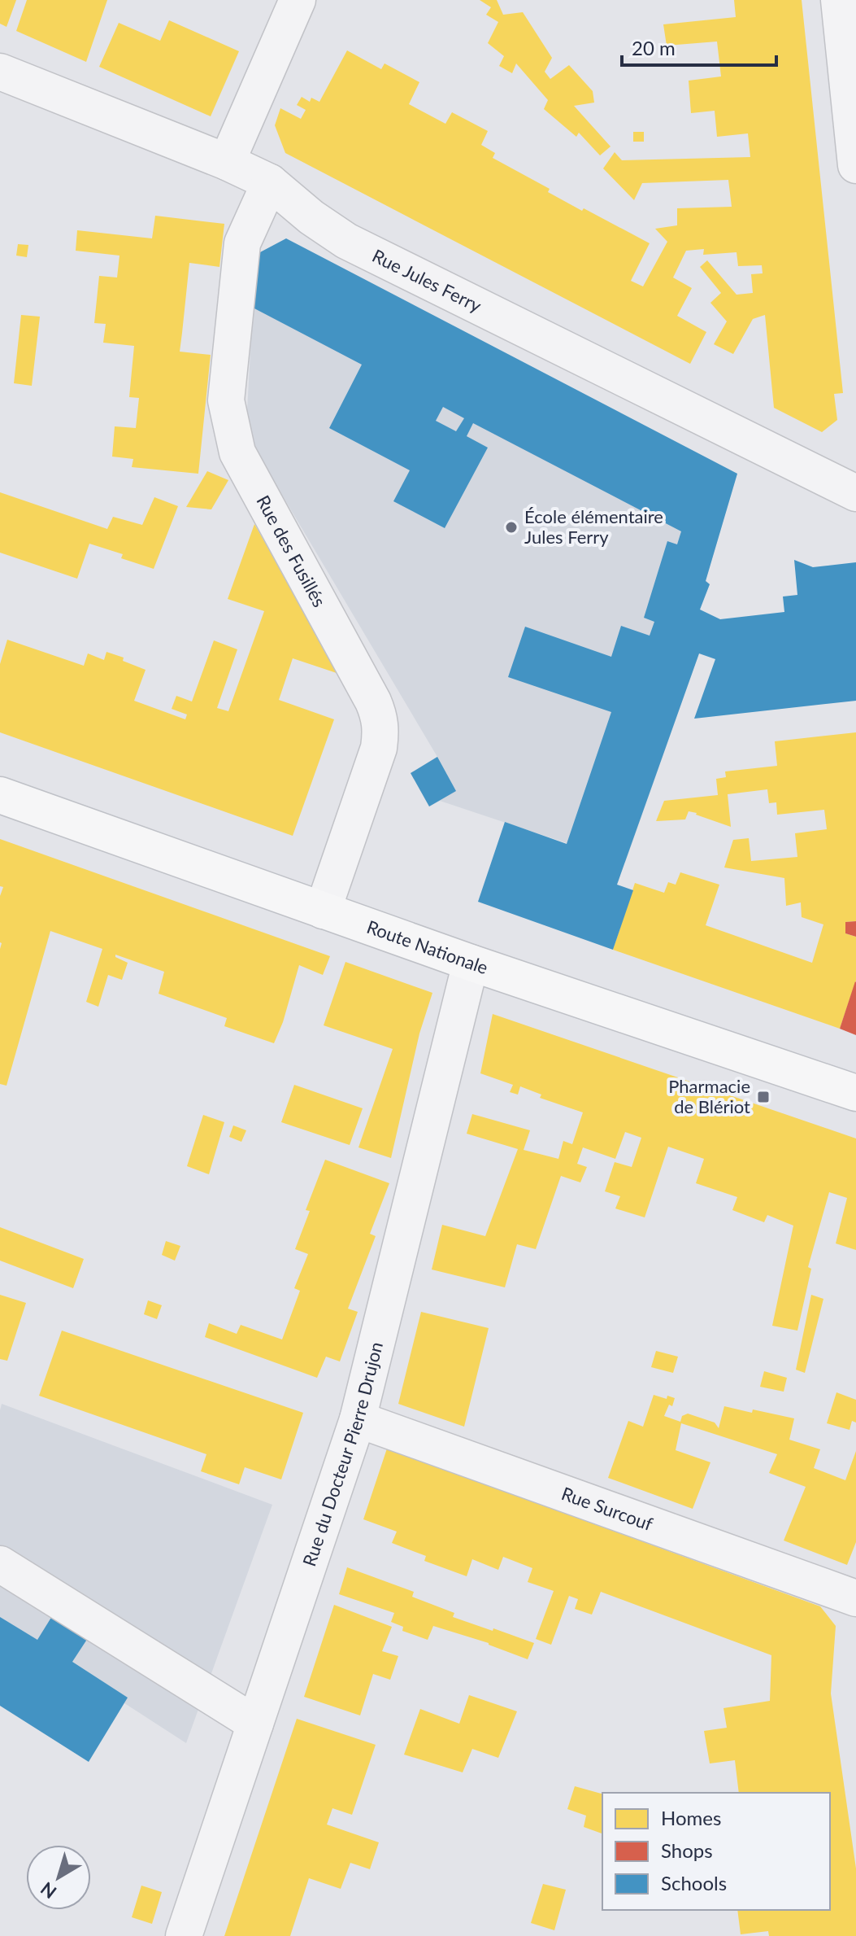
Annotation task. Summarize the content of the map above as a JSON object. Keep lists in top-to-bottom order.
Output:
{
  "streets": {
    "main road": ["Route Nationale"],
    "street": [
      "Rue Jules Ferry",
      "Rue des Fusillés",
      "Rue du Docteur Pierre Drujon",
      "Rue Surcouf"
    ]
  },
  "crossings": [
    ["Rue Jules Ferry", "Rue des Fusillés"],
    ["Rue des Fusillés", "Route Nationale"],
    ["Route Nationale", "Rue du Docteur Pierre Drujon"],
    ["Rue du Docteur Pierre Drujon", "Rue Surcouf"]
  ],
  "places": {
    "other": ["École élémentaire Jules Ferry"],
    "transit": ["Pharmacie de Blériot"]
  },
  "legend": ["Homes", "Shops", "Schools"],
  "scale_bar": "20 m",
  "north": "bottom left"
}
